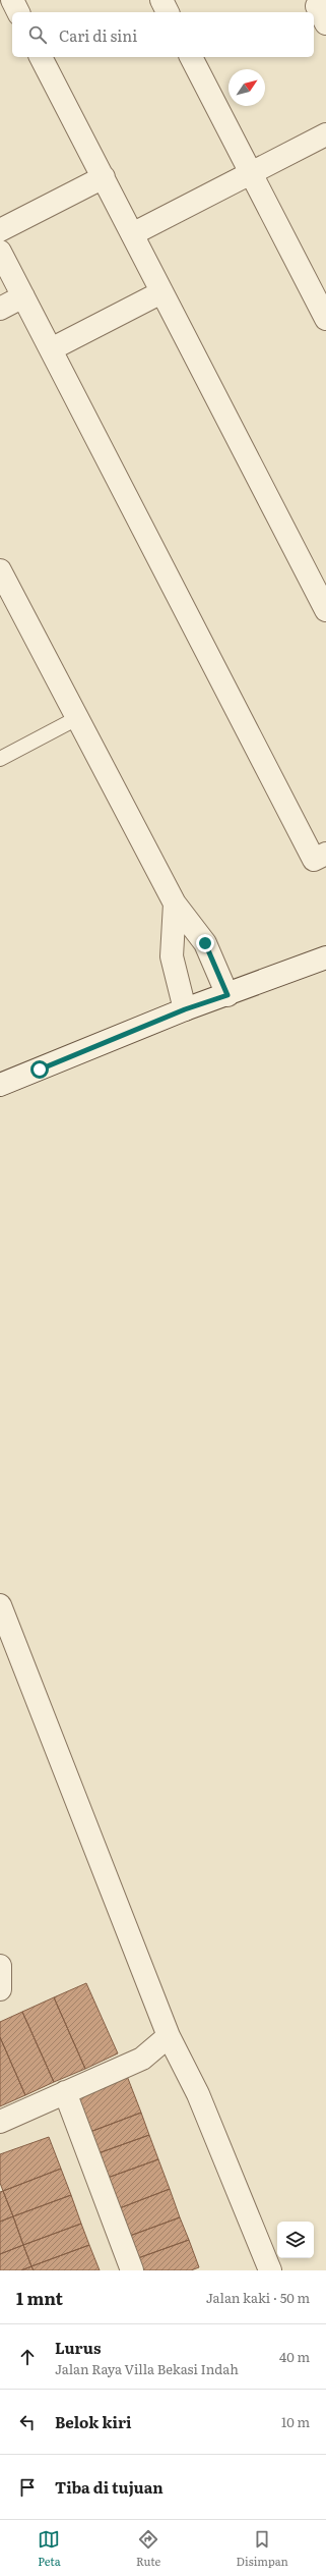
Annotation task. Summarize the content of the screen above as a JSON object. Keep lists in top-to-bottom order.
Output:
{
  "north": "top right",
  "page": {
    "search": "Cari di sini",
    "heading": ["1 mnt", "Jalan kaki · 50 m"],
    "list": [
      ["Lurus", "Jalan Raya Villa Bekasi Indah", "40 m"],
      ["Belok kiri", "10 m"],
      "Tiba di tujuan"
    ],
    "nav": ["Peta", "Rute", "Disimpan"]
  }
}
